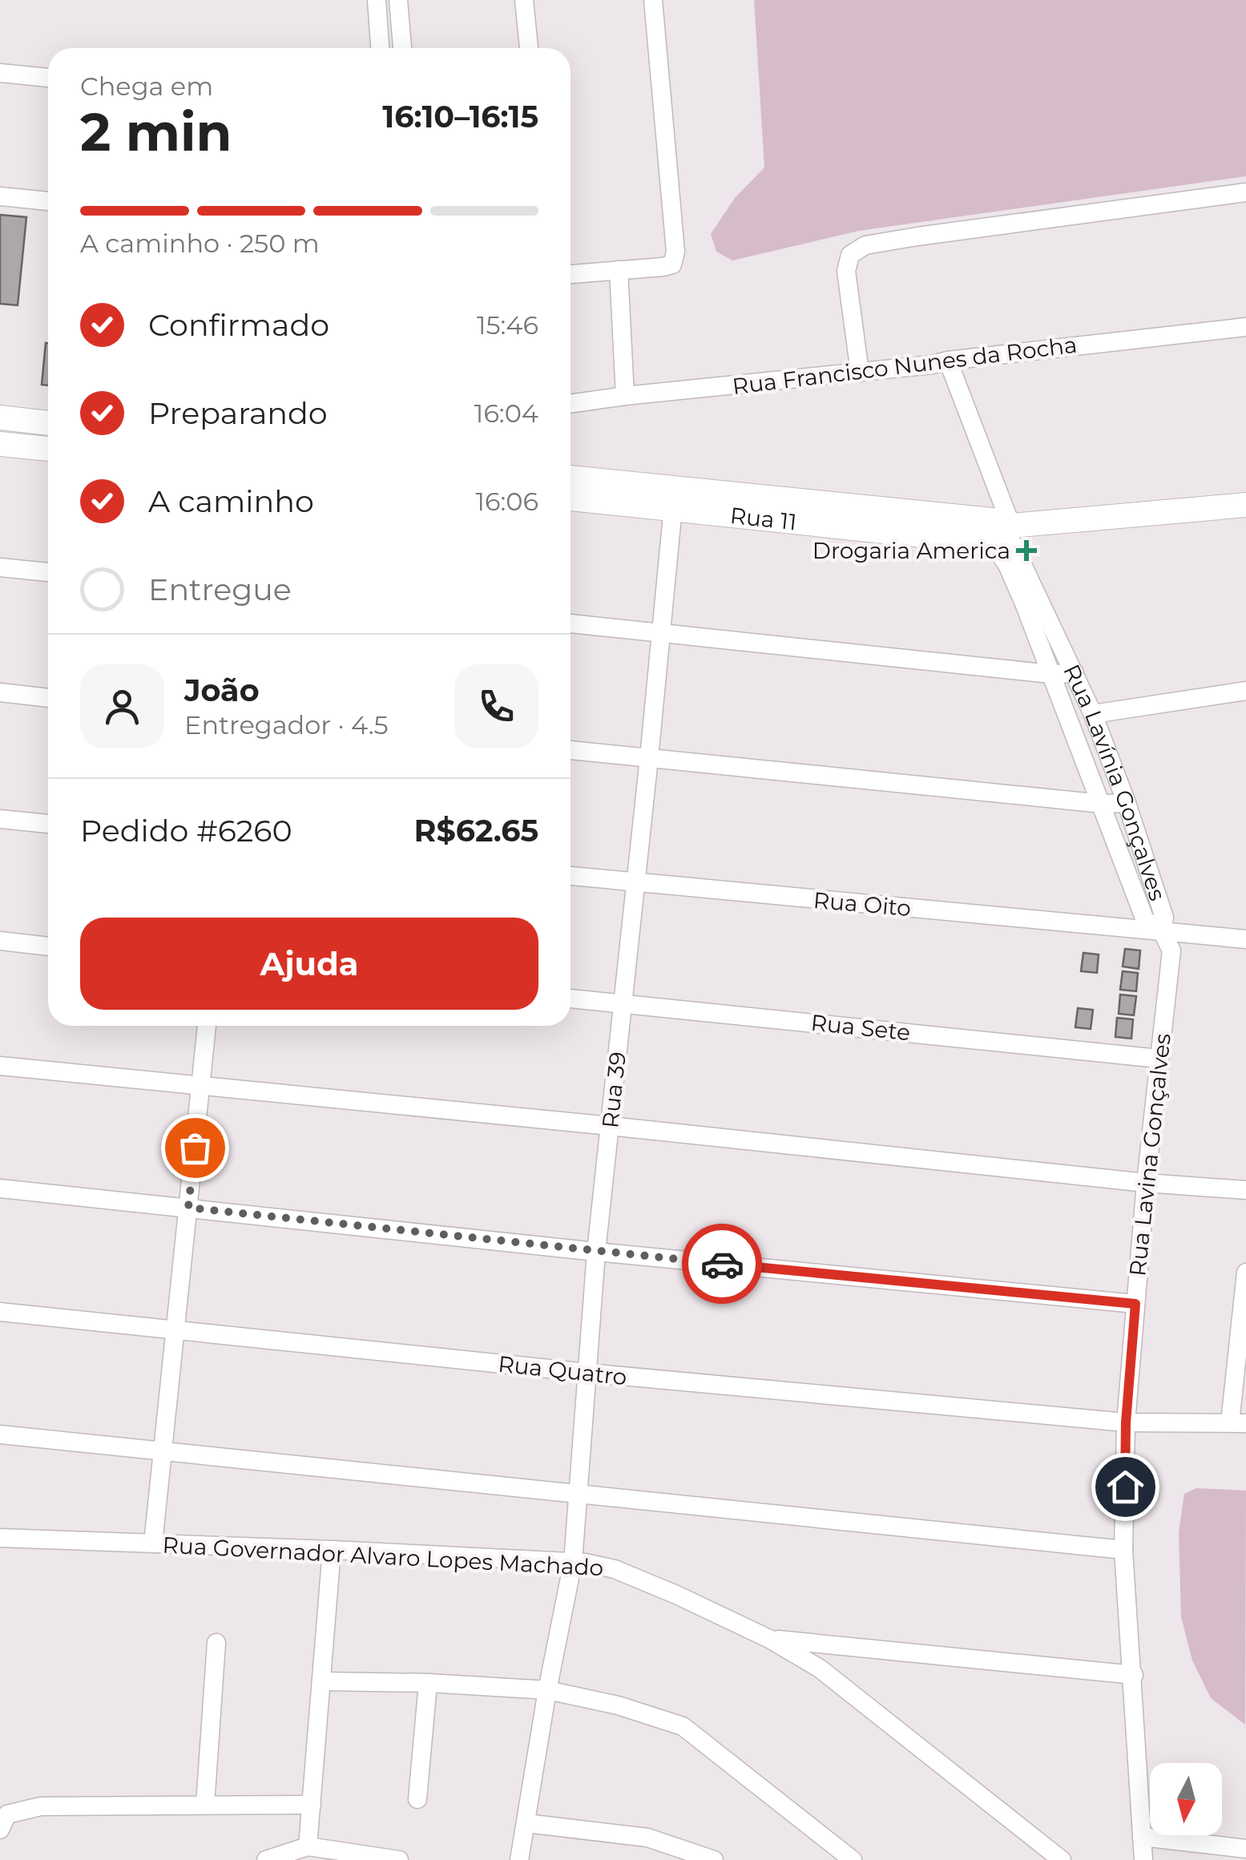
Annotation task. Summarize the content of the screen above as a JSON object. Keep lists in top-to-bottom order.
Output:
{
  "streets": {
    "main road": ["Rua 11"],
    "street": [
      "Rua Francisco Nunes da Rocha",
      "Rua Lavínia Gonçalves",
      "Rua Oito",
      "Rua Sete",
      "Rua 39",
      "Rua Lavina Gonçalves",
      "Rua Quatro",
      "Rua Governador Alvaro Lopes Machado"
    ]
  },
  "crossings": [
    ["Rua Francisco Nunes da Rocha", "Rua Lavínia Gonçalves"],
    ["Rua 11", "Rua Lavínia Gonçalves"],
    ["Rua 11", "Rua 39"],
    ["Rua Lavínia Gonçalves", "Rua Oito"],
    ["Rua Lavínia Gonçalves", "Rua Lavina Gonçalves"],
    ["Rua Oito", "Rua 39"],
    ["Rua Oito", "Rua Lavina Gonçalves"],
    ["Rua Sete", "Rua 39"],
    ["Rua Sete", "Rua Lavina Gonçalves"],
    ["Rua 39", "Rua Quatro"],
    ["Rua 39", "Rua Governador Alvaro Lopes Machado"],
    ["Rua Lavina Gonçalves", "Rua Quatro"]
  ],
  "places": {
    "health": ["Drogaria America"]
  },
  "north": "bottom",
  "page": {
    "heading": ["2 min", "Chega em", "16:10–16:15"],
    "panel": [
      "João",
      "Entregador · 4.5",
      "Pedido #6260",
      "R$62.65"
    ],
    "bar": "A caminho · 250 m",
    "list": [
      ["Confirmado", "15:46"],
      ["Preparando", "16:04"],
      ["A caminho", "16:06"],
      "Entregue"
    ],
    "buttons": "Ajuda"
  }
}
